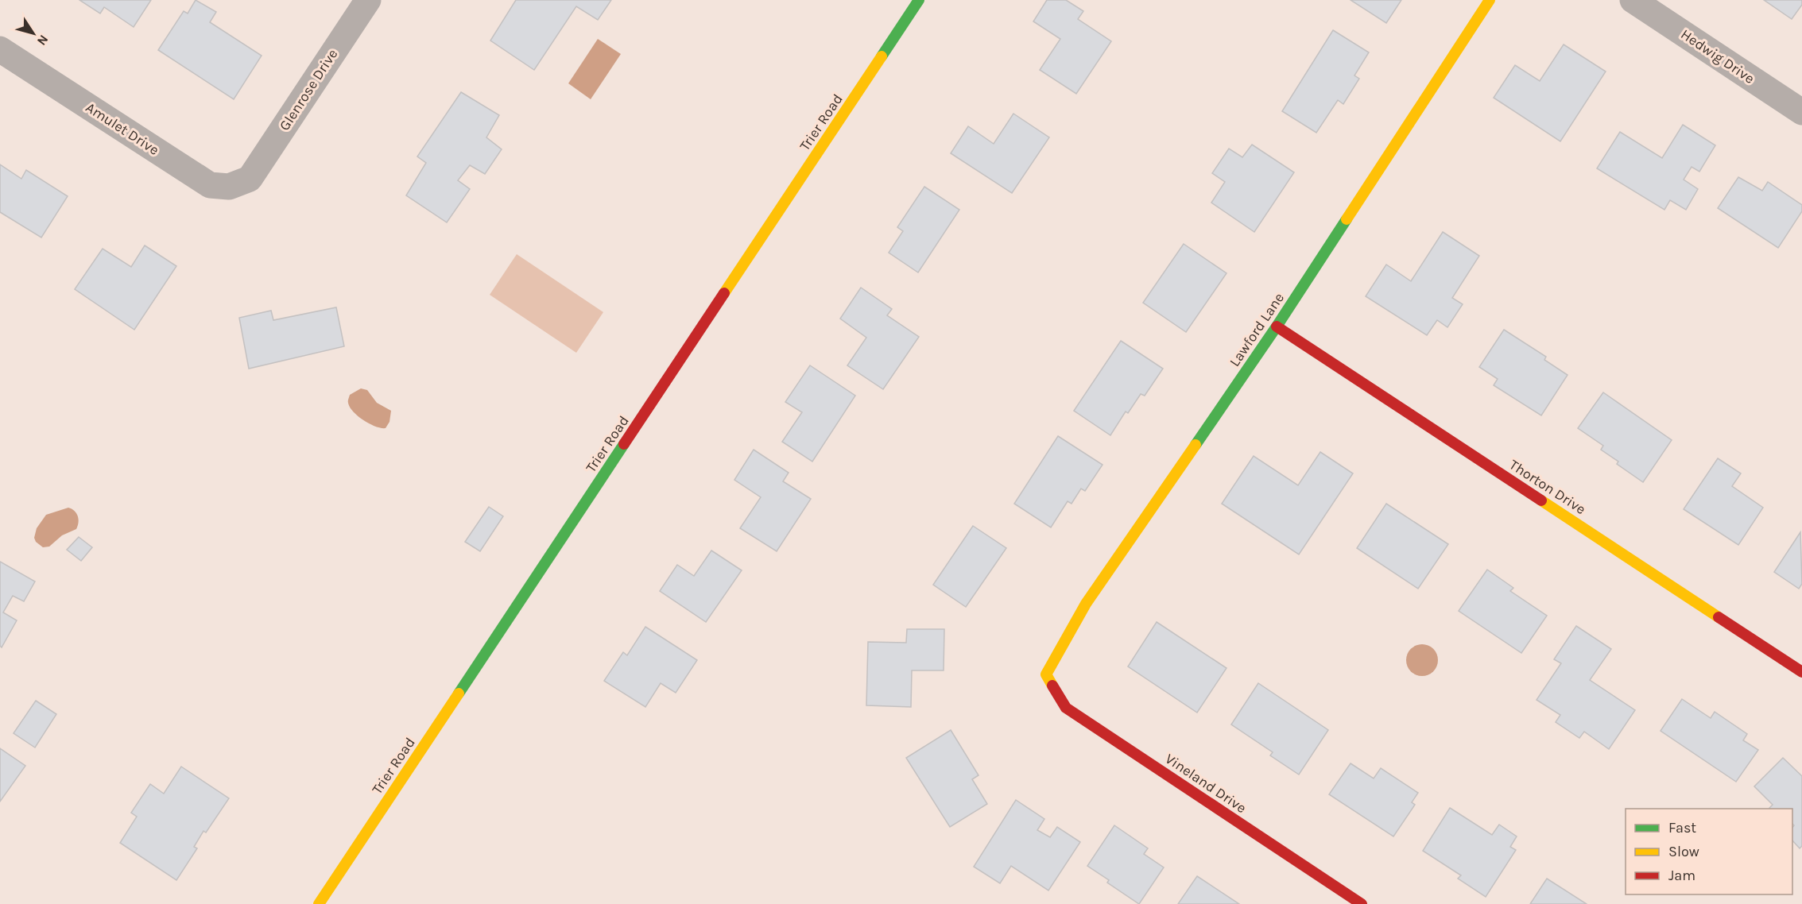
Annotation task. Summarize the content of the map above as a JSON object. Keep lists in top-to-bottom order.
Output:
{
  "streets": {
    "street": [
      "Hedwig Drive",
      "Glenrose Drive",
      "Trier Road",
      "Amulet Drive",
      "Lawford Lane",
      "Thorton Drive",
      "Vineland Drive"
    ]
  },
  "crossings": [
    ["Glenrose Drive", "Amulet Drive"],
    ["Lawford Lane", "Thorton Drive"],
    ["Lawford Lane", "Vineland Drive"]
  ],
  "legend": ["Fast", "Slow", "Jam"],
  "north": "bottom right"
}
